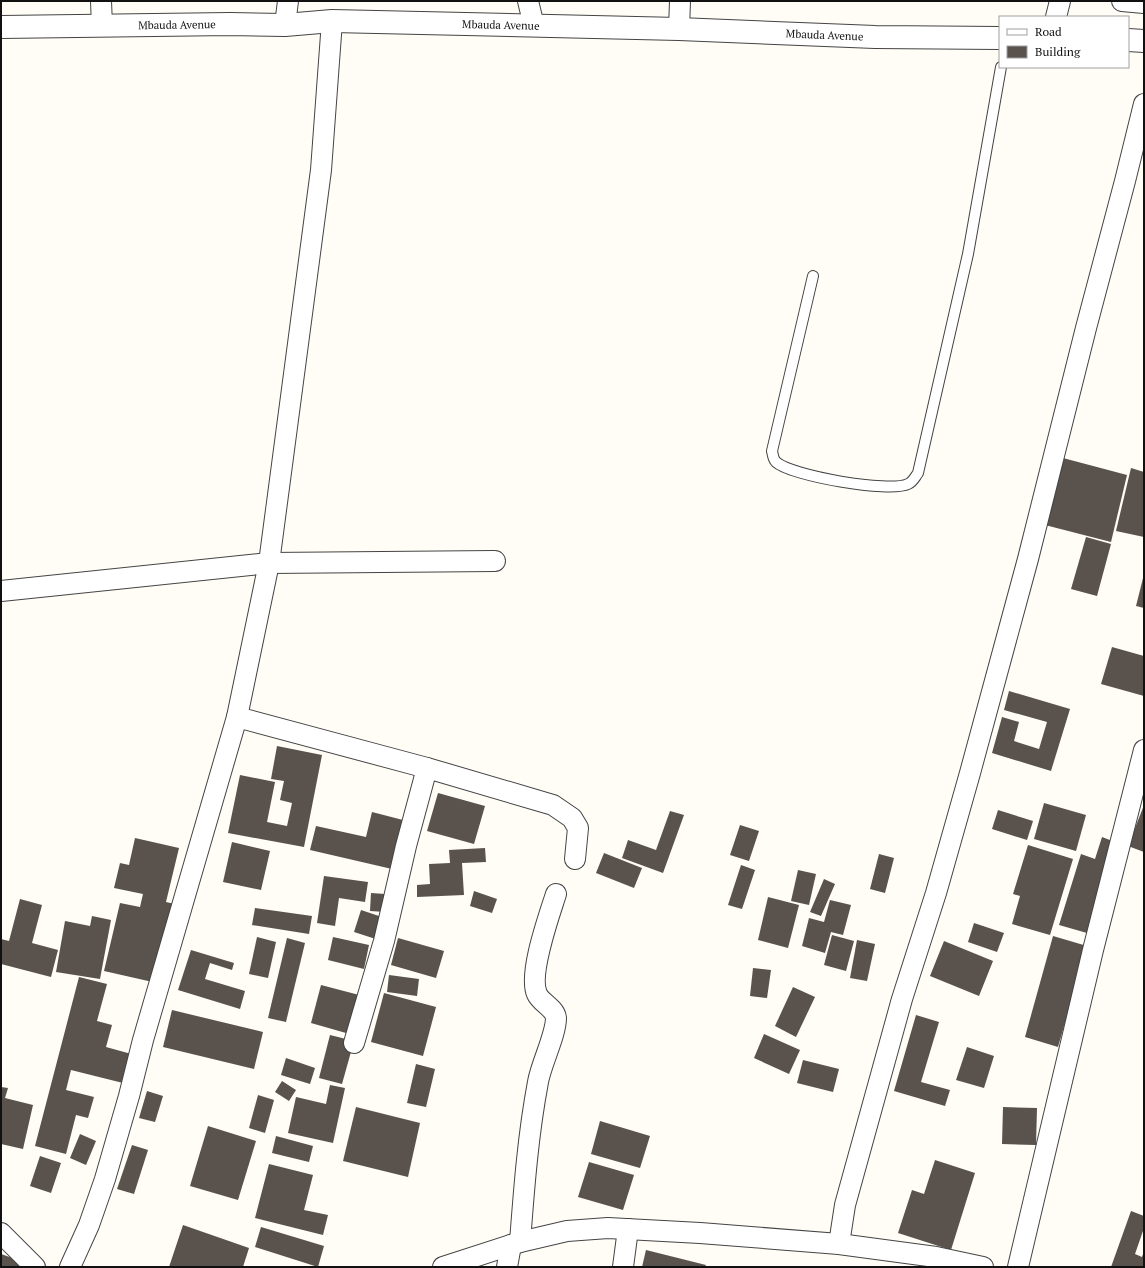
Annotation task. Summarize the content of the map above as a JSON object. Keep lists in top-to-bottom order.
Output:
{
  "streets": {
    "street": ["Mbauda Avenue"]
  },
  "legend": ["Road", "Building"]
}
